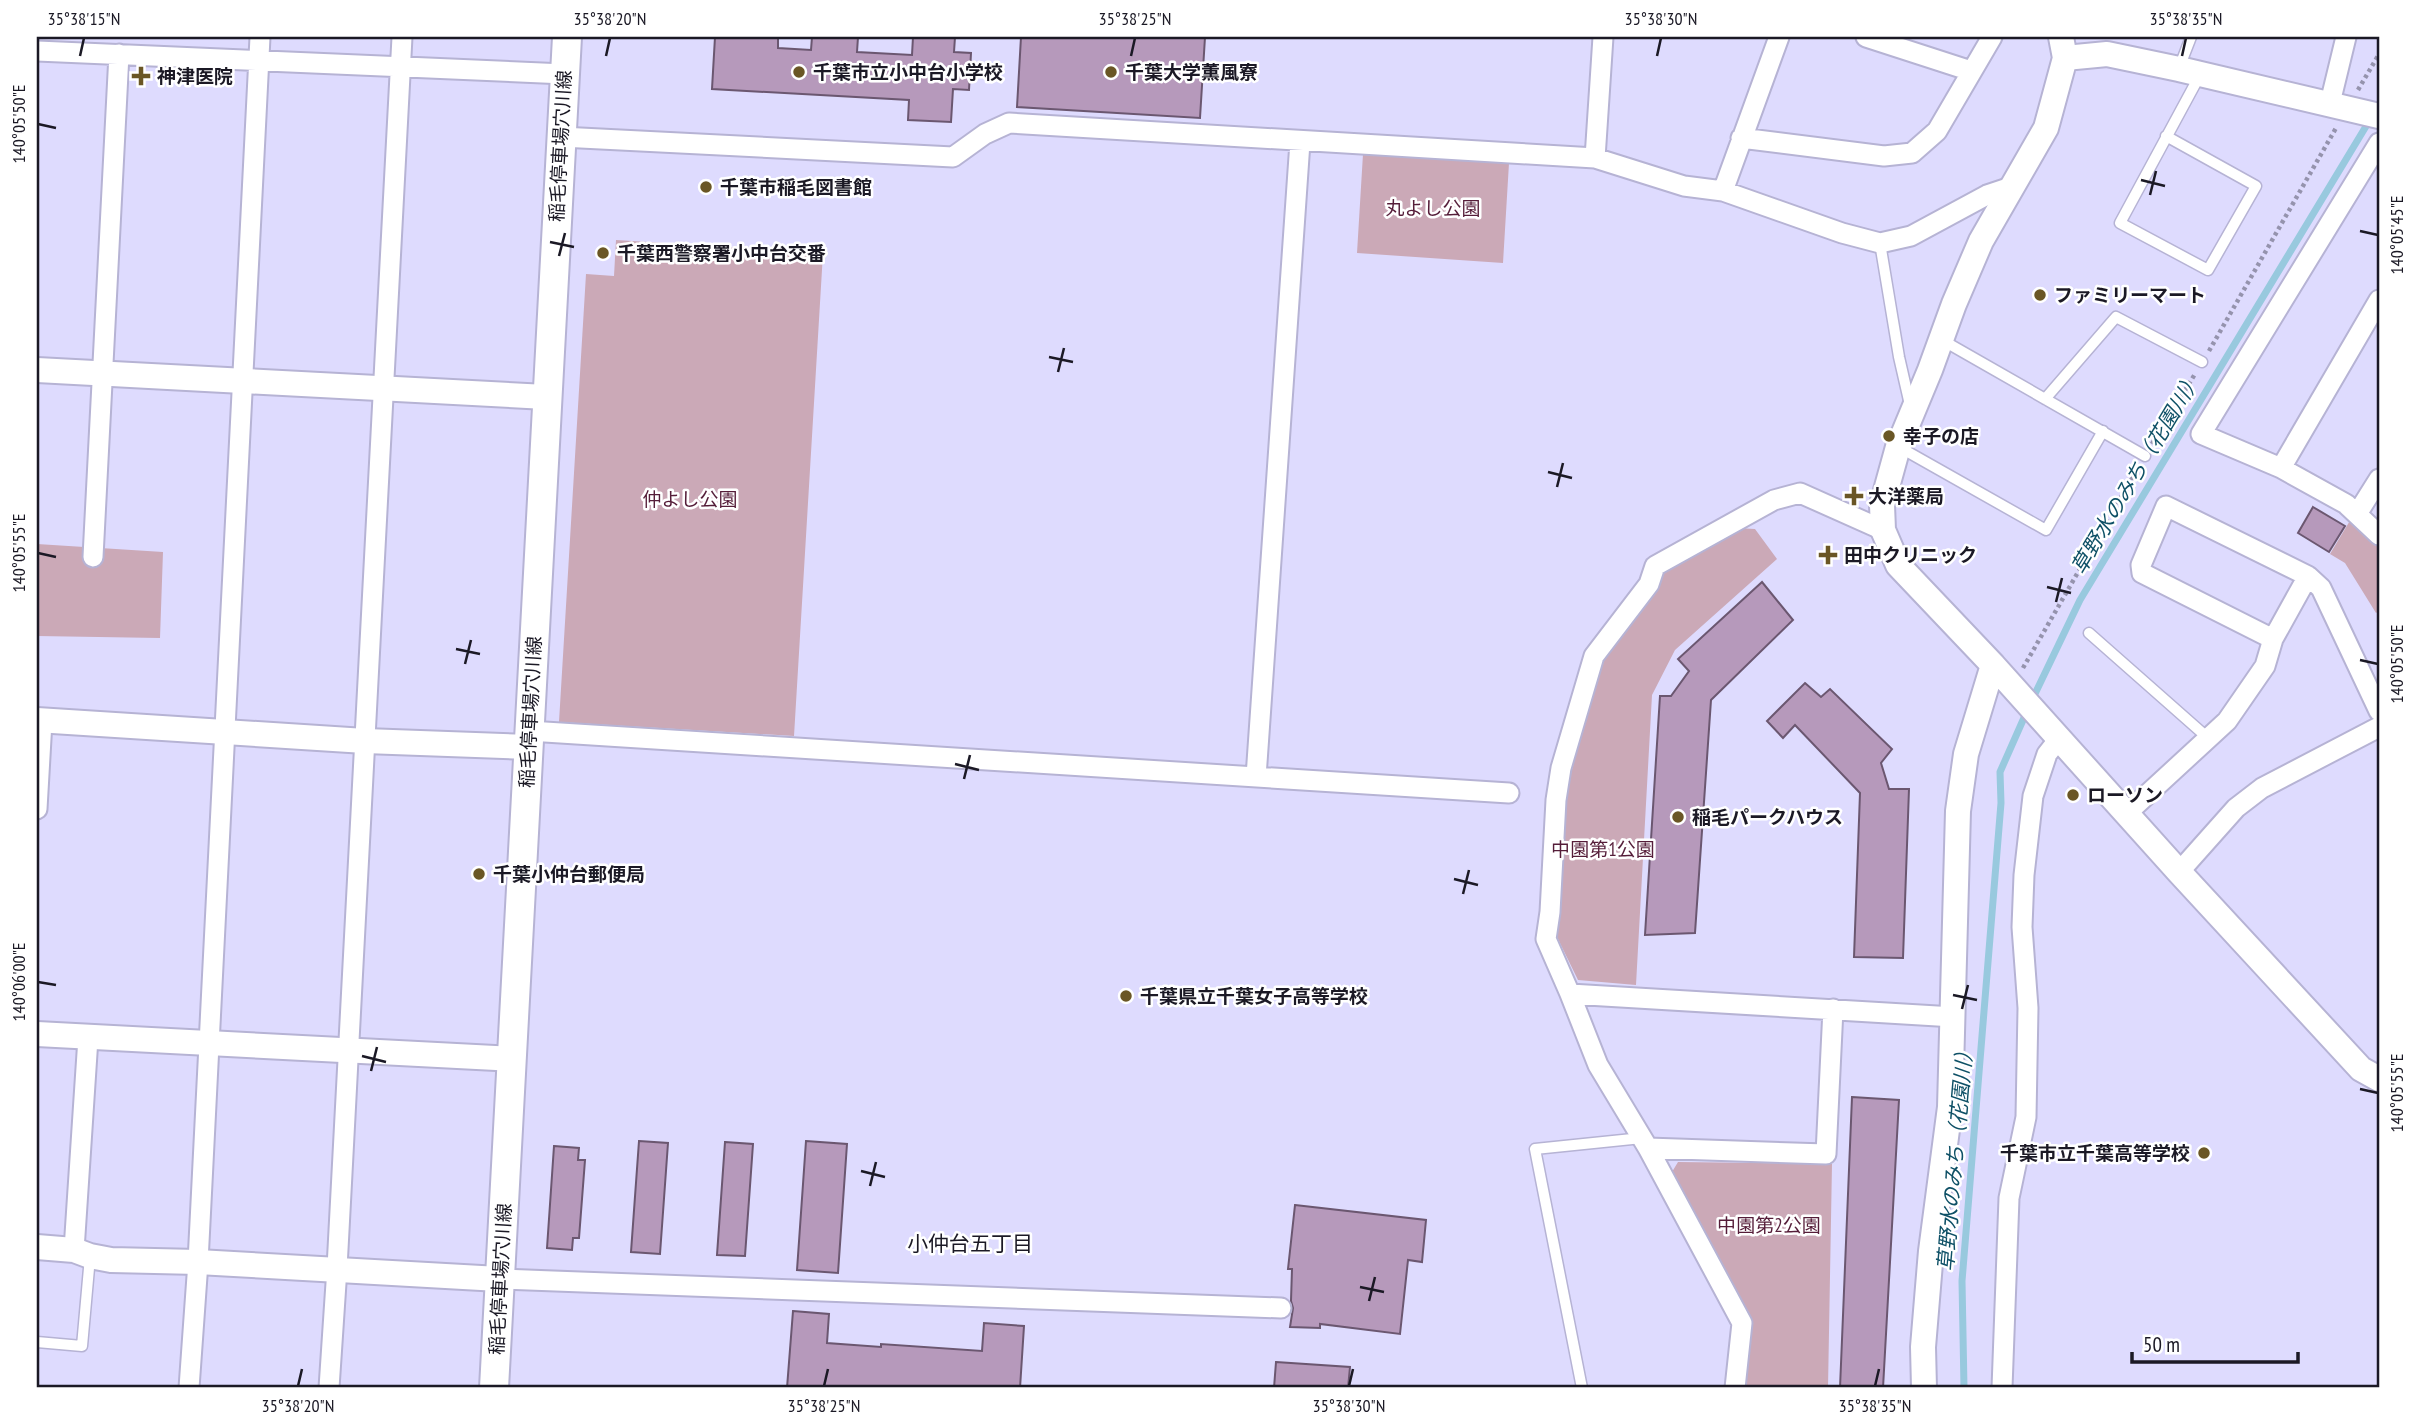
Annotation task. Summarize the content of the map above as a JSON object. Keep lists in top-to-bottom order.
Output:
{
  "streets": {
    "main road": ["稲毛停車場穴川線"]
  },
  "districts": ["小仲台五丁目"],
  "water": ["草野水のみち（花園川）"],
  "parks": [
    "丸よし公園",
    "仲よし公園",
    "中園第1公園",
    "中園第2公園"
  ],
  "places": {
    "other": [
      "千葉市立小中台小学校",
      "千葉大学薫風寮",
      "千葉市稲毛図書館",
      "千葉西警察署小中台交番",
      "ファミリーマート",
      "幸子の店",
      "ローソン",
      "稲毛パークハウス",
      "千葉小仲台郵便局",
      "千葉県立千葉女子高等学校",
      "千葉市立千葉高等学校"
    ],
    "health": ["神津医院", "大洋薬局", "田中クリニック"]
  },
  "scale_bar": "50 m",
  "coordinates": [
    "35°38'15\"N",
    "35°38'20\"N",
    "35°38'25\"N",
    "35°38'30\"N",
    "35°38'35\"N",
    "140°05'50\"E",
    "140°05'45\"E",
    "140°05'55\"E",
    "140°06'00\"E"
  ]
}
